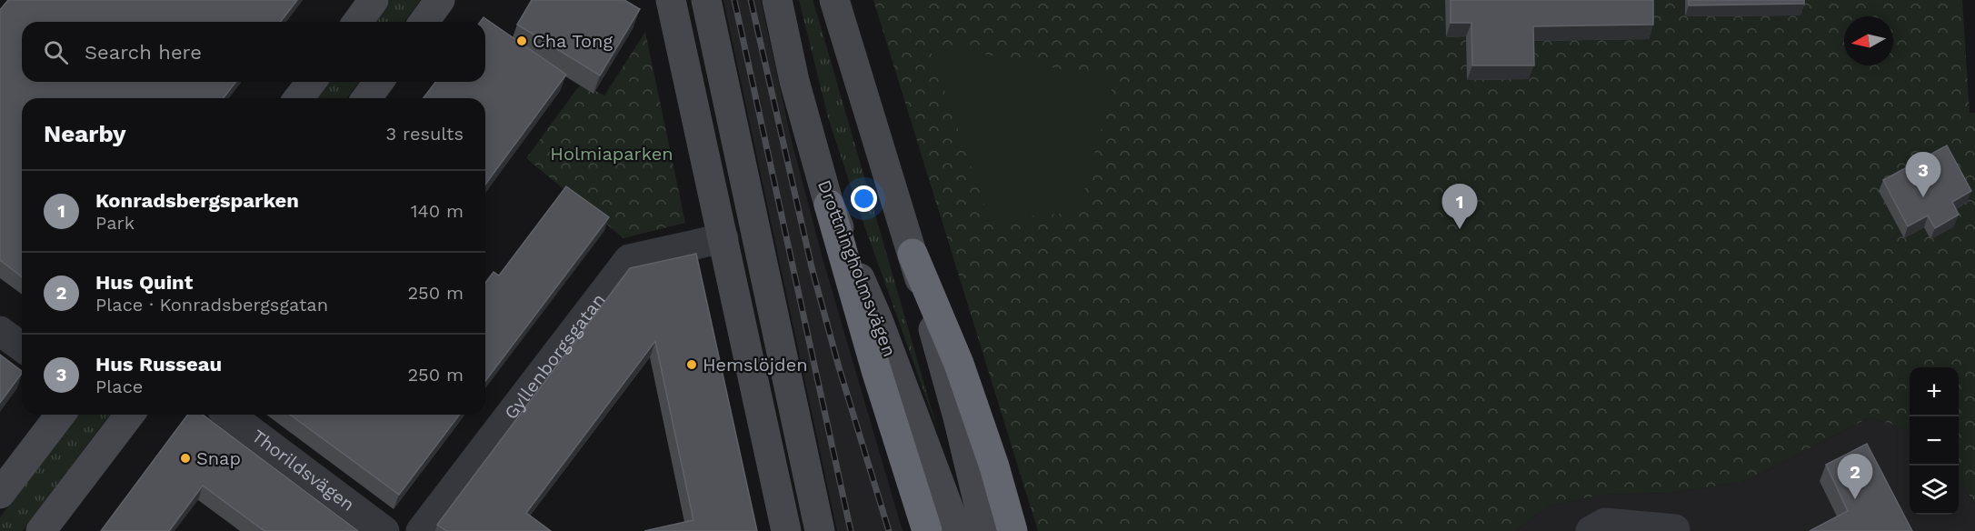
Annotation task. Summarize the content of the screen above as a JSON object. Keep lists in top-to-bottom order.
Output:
{
  "streets": {
    "main road": ["Drottningholmsvägen"],
    "street": ["Gyllenborgsgatan", "Thorildsvägen"]
  },
  "parks": ["Holmiaparken"],
  "places": ["Cha Tong", "Hemslöjden", "Snap"],
  "north": "left",
  "page": {
    "search": "Search here",
    "heading": ["Nearby", "3 results"],
    "pins": ["3", "1", "2"],
    "list": [
      {
        "mark": "1",
        "name": "Konradsbergsparken",
        "note": "Park",
        "value": "140 m"
      },
      {
        "mark": "2",
        "name": "Hus Quint",
        "note": "Place · Konradsbergsgatan",
        "value": "250 m"
      },
      {
        "mark": "3",
        "name": "Hus Russeau",
        "note": "Place",
        "value": "250 m"
      }
    ],
    "map_buttons": ["+", "−"]
  }
}
